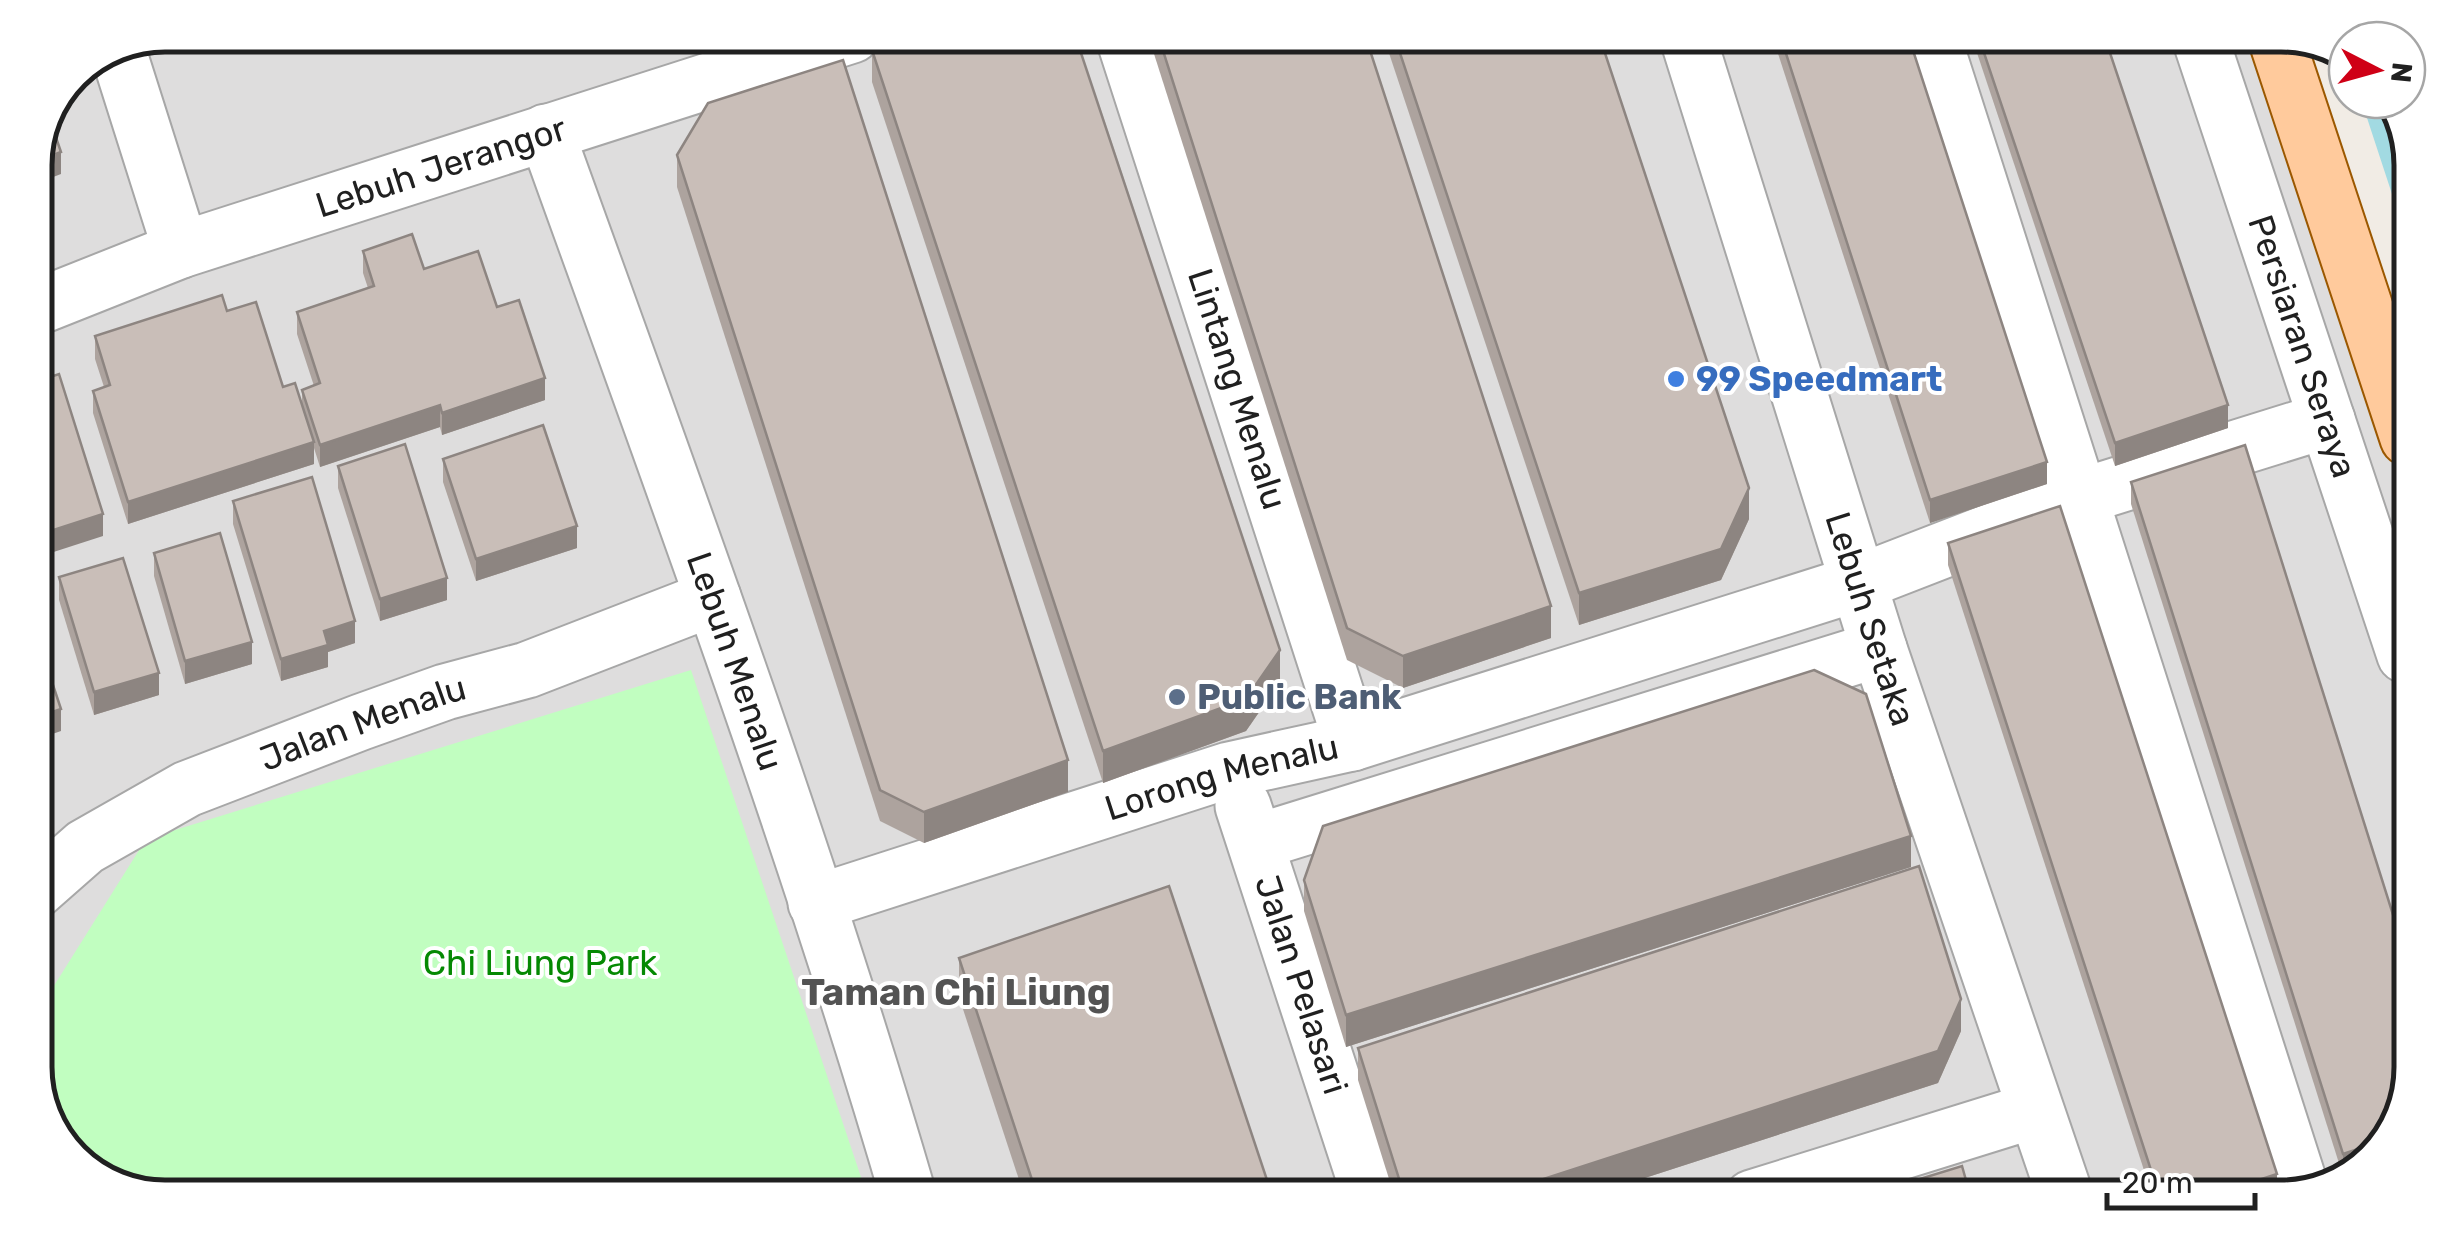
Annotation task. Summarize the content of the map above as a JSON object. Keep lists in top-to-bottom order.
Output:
{
  "streets": {
    "main road": ["Persiaran Seraya"],
    "street": [
      "Lebuh Jerangor",
      "Lintang Menalu",
      "Lebuh Setaka",
      "Lebuh Menalu",
      "Jalan Menalu",
      "Lorong Menalu",
      "Jalan Pelasari"
    ]
  },
  "crossings": [
    ["Lebuh Jerangor", "Lebuh Menalu"],
    ["Persiaran Seraya", "Lorong Menalu"],
    ["Lintang Menalu", "Lorong Menalu"],
    ["Lebuh Setaka", "Lorong Menalu"],
    ["Lebuh Menalu", "Jalan Menalu"],
    ["Lebuh Menalu", "Lorong Menalu"],
    ["Lorong Menalu", "Jalan Pelasari"]
  ],
  "districts": ["Taman Chi Liung"],
  "parks": ["Chi Liung Park"],
  "places": ["99 Speedmart", "Public Bank"],
  "scale_bar": "20 m",
  "north": "right"
}
